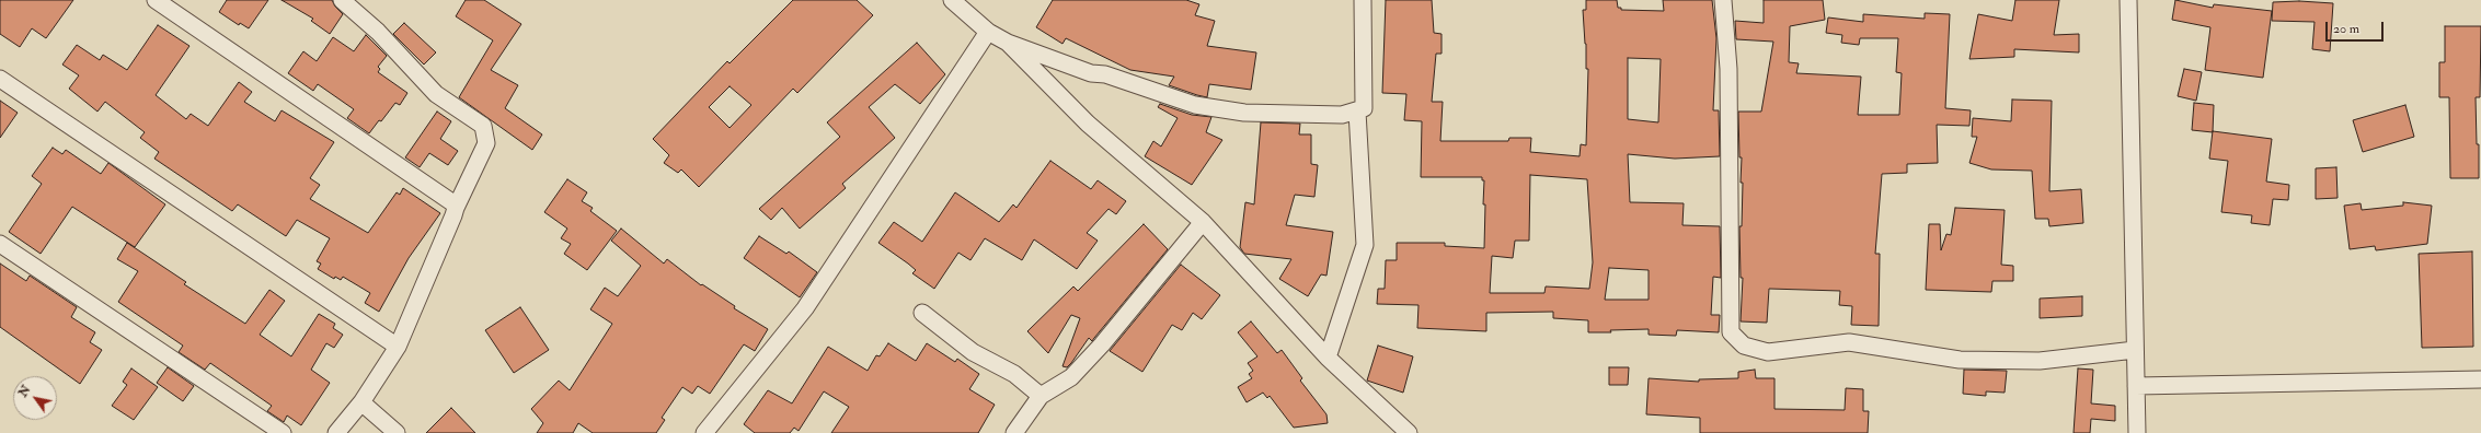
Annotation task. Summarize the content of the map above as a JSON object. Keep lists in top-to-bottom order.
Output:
{
  "scale_bar": "20 m",
  "north": "top left"
}
